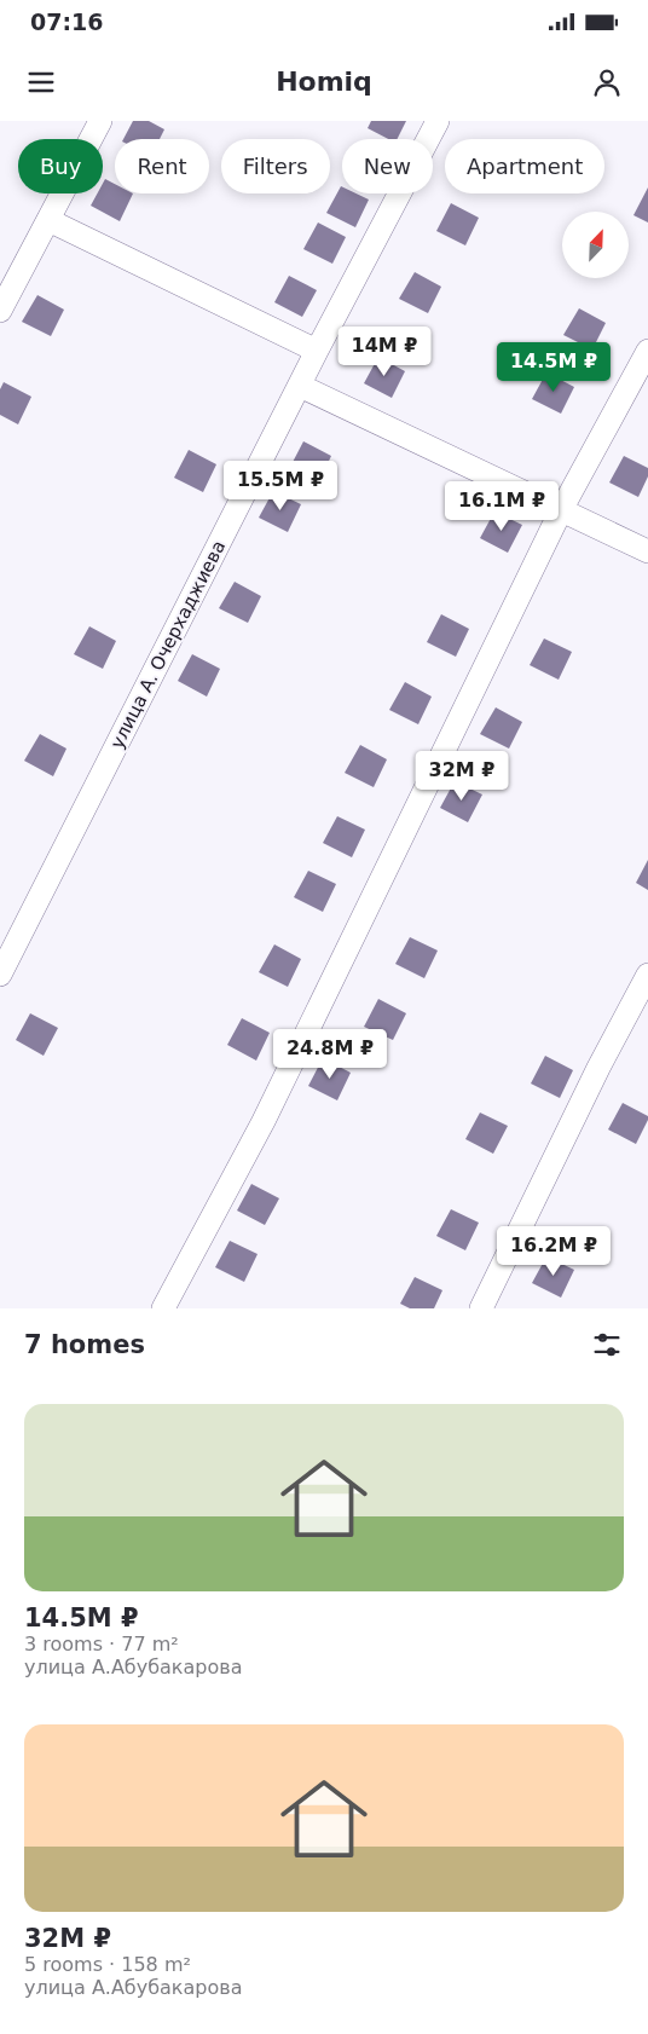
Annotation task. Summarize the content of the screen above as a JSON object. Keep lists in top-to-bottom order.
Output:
{
  "streets": {
    "street": ["улица А. Очерхаджиева"]
  },
  "north": "top right",
  "page": {
    "status": "07:16",
    "header": "Homiq",
    "chip": [
      "Buy",
      "Rent",
      "Filters",
      "New",
      "Apartment"
    ],
    "price": [
      "14M ₽",
      "14.5M ₽",
      "15.5M ₽",
      "16.1M ₽",
      "32M ₽",
      "24.8M ₽",
      "16.2M ₽"
    ],
    "heading": "7 homes",
    "list": [
      {
        "name": "14.5M ₽",
        "note": "3 rooms · 77 m² · улица А.Абубакарова"
      },
      {
        "name": "32M ₽",
        "note": "5 rooms · 158 m² · улица А.Абубакарова"
      }
    ]
  }
}
